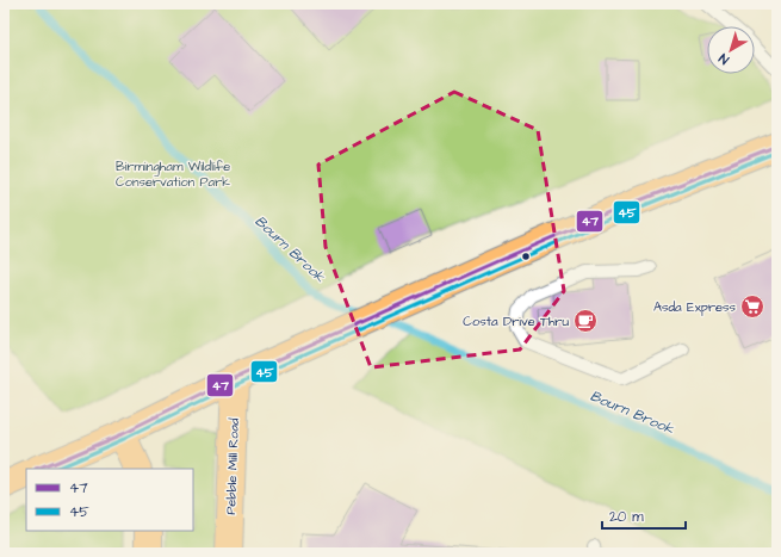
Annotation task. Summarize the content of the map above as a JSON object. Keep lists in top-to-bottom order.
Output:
{
  "streets": {
    "main road": ["Pebble Mill Road"]
  },
  "water": ["Bourn Brook"],
  "parks": ["Birmingham Wildlife Conservation Park"],
  "places": {
    "supermarket": ["Asda Express"],
    "cafe": ["Costa Drive Thru"]
  },
  "lines": ["transit line 47", "transit line 45"],
  "legend": ["47", "45"],
  "scale_bar": "20 m",
  "north": "bottom left"
}
